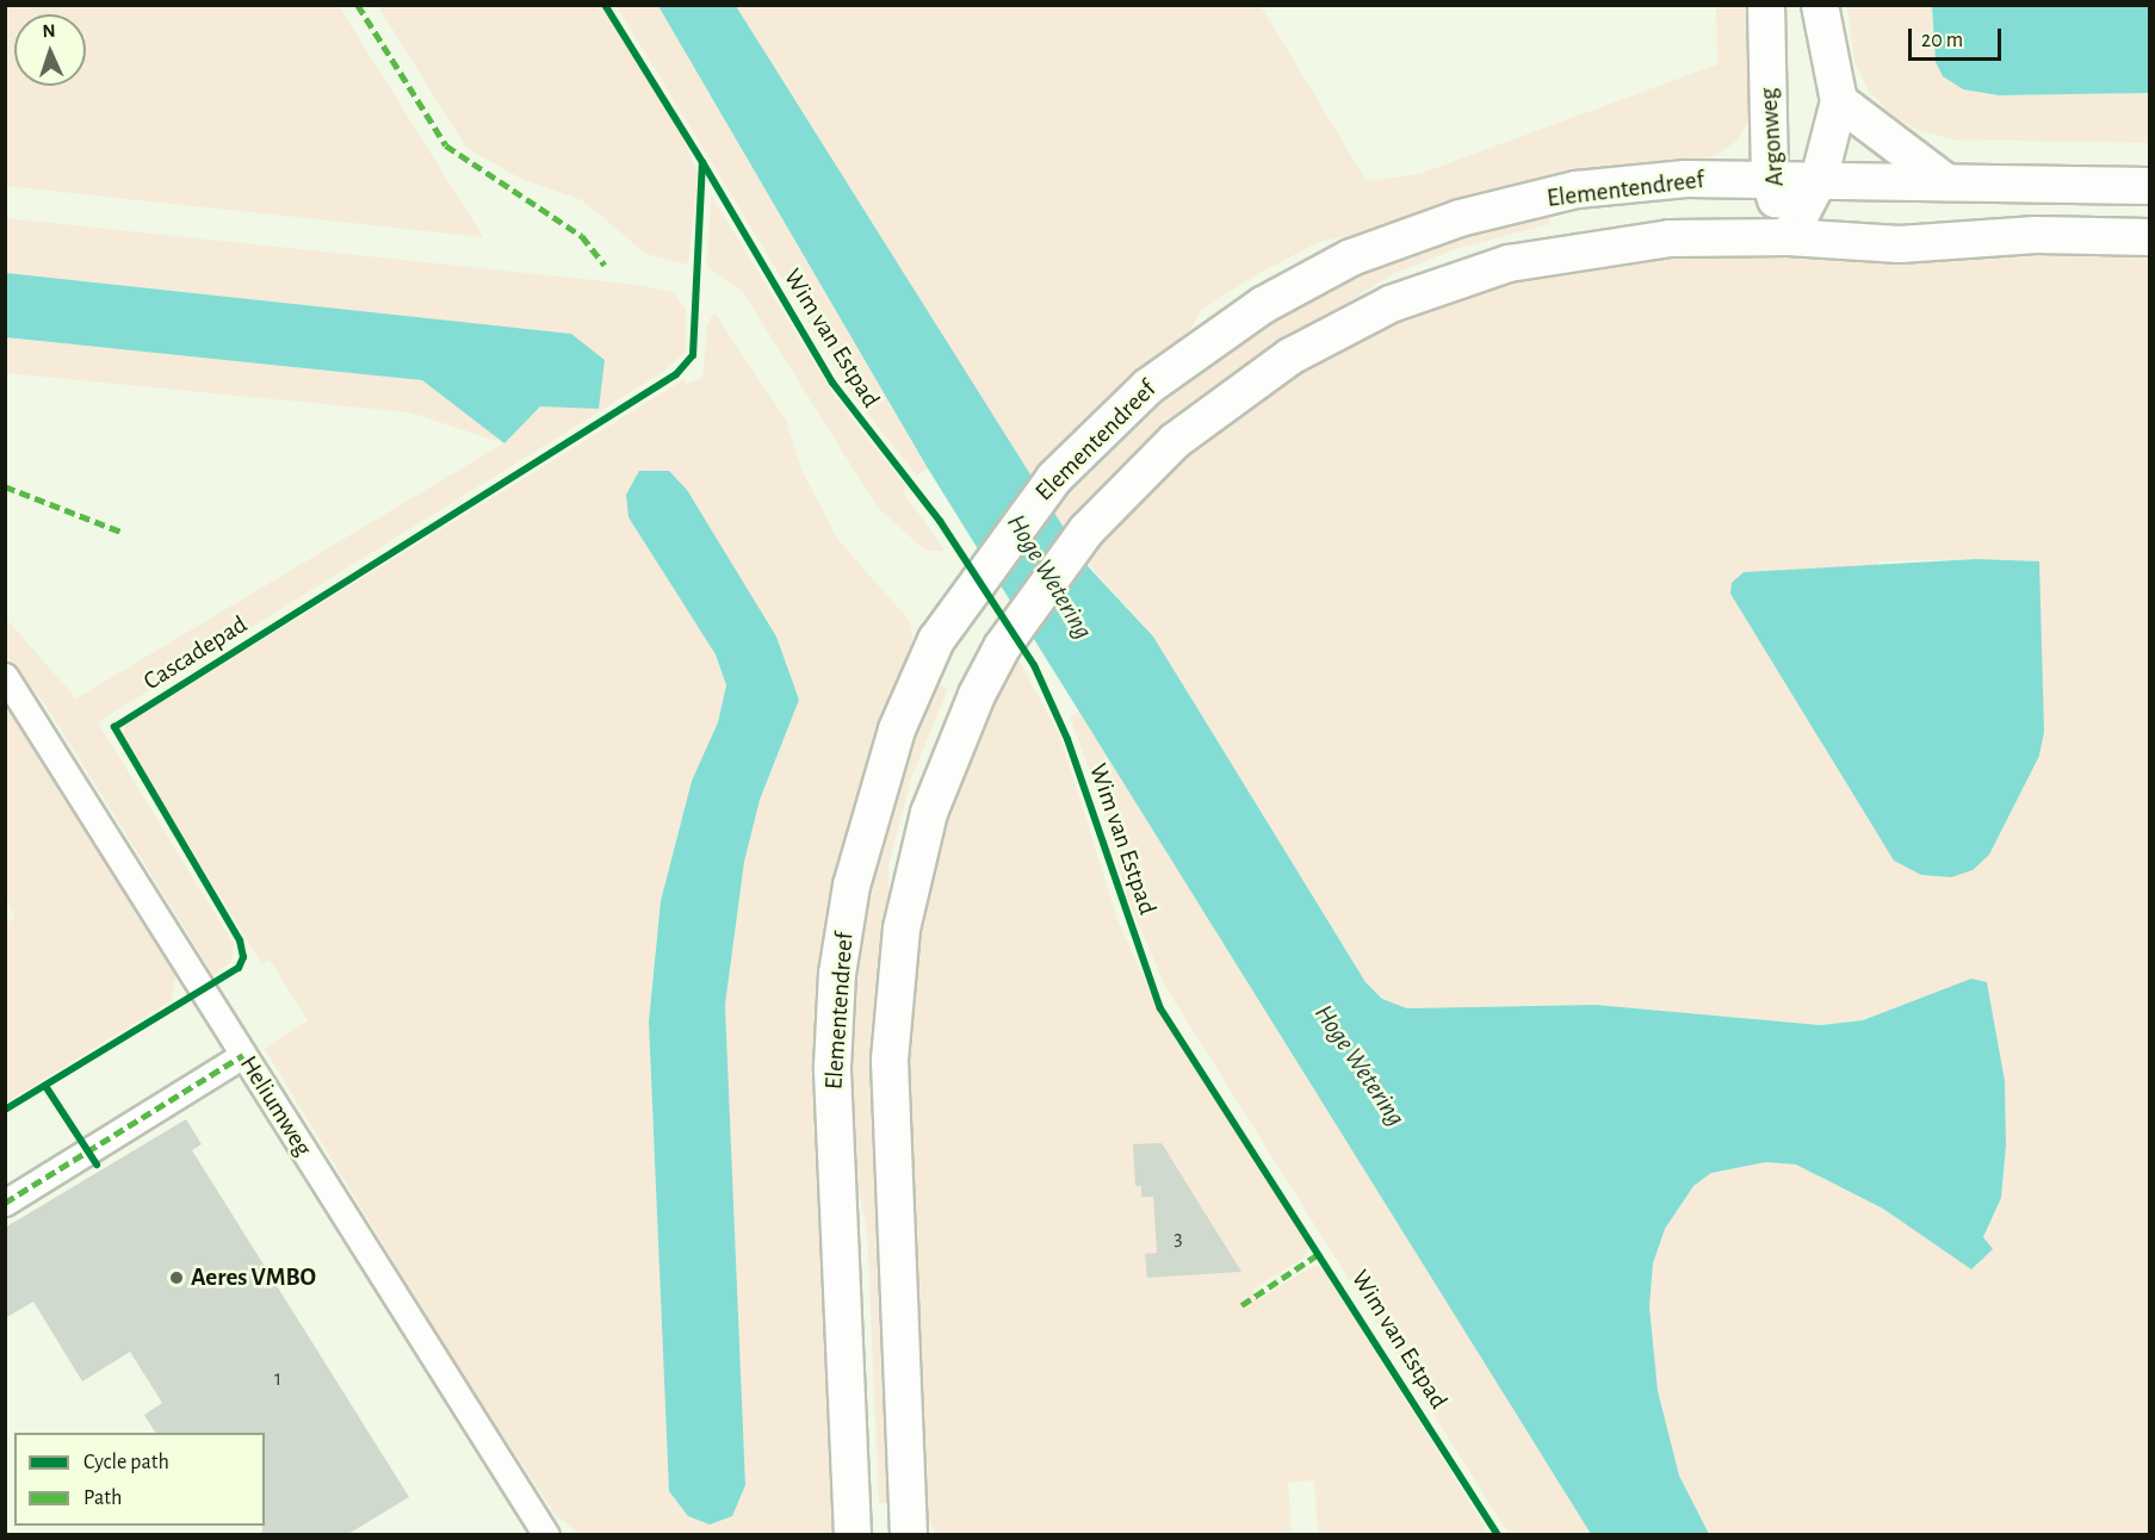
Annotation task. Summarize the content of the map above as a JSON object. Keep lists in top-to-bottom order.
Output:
{
  "streets": {
    "main road": ["Argonweg", "Elementendreef"],
    "street": ["Heliumweg"],
    "cycle path": ["Wim van Estpad", "Cascadepad"]
  },
  "crossings": [
    ["Argonweg", "Elementendreef"]
  ],
  "water": ["Hoge Wetering"],
  "places": ["Aeres VMBO"],
  "house_numbers": ["3", "1"],
  "legend": ["Cycle path", "Path"],
  "scale_bar": "20 m",
  "north": "top"
}
